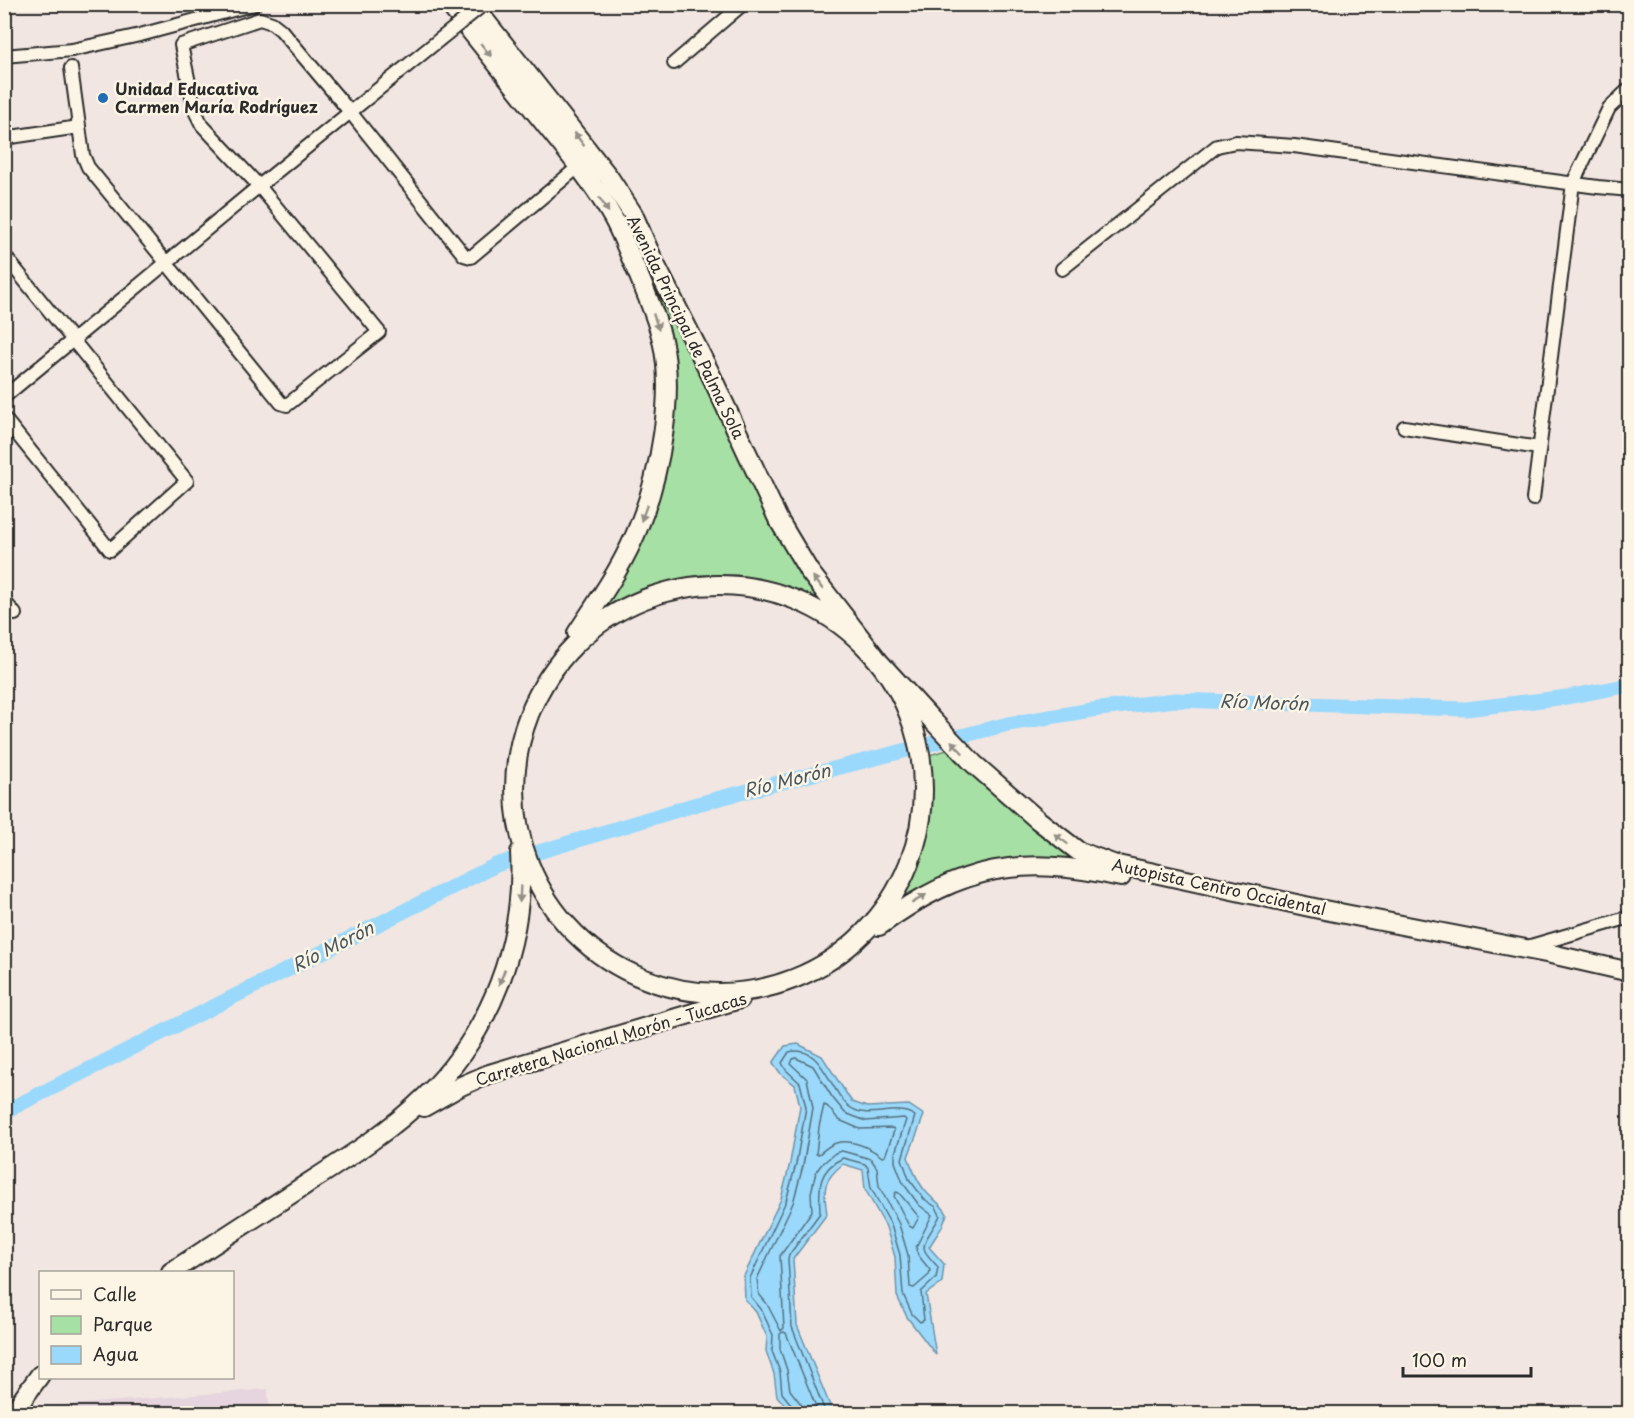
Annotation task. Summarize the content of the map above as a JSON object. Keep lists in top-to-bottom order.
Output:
{
  "streets": {
    "highway": ["Avenida Principal de Palma Sola", "Autopista Centro Occidental", "Carretera Nacional Morón - Tucacas"]
  },
  "crossings": [
    ["Avenida Principal de Palma Sola", "Autopista Centro Occidental"]
  ],
  "water": ["Río Morón"],
  "places": ["Unidad Educativa Carmen María Rodríguez"],
  "legend": ["Calle", "Parque", "Agua"],
  "scale_bar": "100 m"
}
